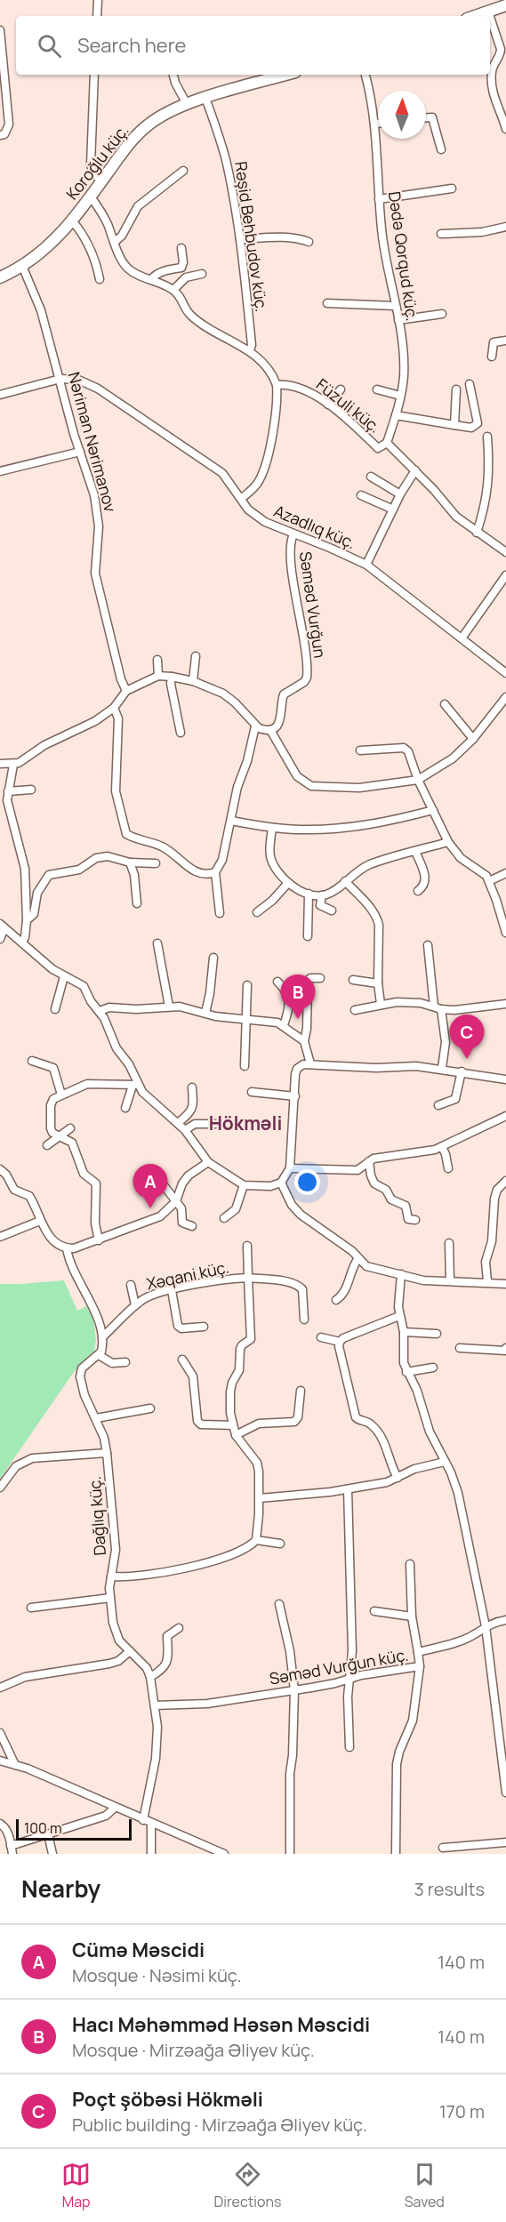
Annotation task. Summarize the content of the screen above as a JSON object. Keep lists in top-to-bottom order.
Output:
{
  "streets": {
    "street": [
      "Koroğlu küç.",
      "Rəşid Behbudov küç.",
      "Dədə Qorqud küç.",
      "Füzuli küç.",
      "Nəriman Nərimanov",
      "Azadlıq küç.",
      "Səməd Vurğun",
      "Xəqani küç.",
      "Dağlıq küç.",
      "Səməd Vurğun küç."
    ]
  },
  "crossings": [
    ["Koroğlu küç.", "Rəşid Behbudov küç."],
    ["Koroğlu küç.", "Nəriman Nərimanov"],
    ["Dədə Qorqud küç.", "Füzuli küç."],
    ["Nəriman Nərimanov", "Azadlıq küç."],
    ["Azadlıq küç.", "Səməd Vurğun"],
    ["Dağlıq küç.", "Səməd Vurğun küç."]
  ],
  "districts": ["Hökməli"],
  "scale_bar": "100 m",
  "north": "top",
  "page": {
    "search": "Search here",
    "pins": ["B", "C", "A"],
    "scale": "100 m",
    "heading": ["Nearby", "3 results"],
    "list": [
      {
        "mark": "A",
        "name": "Cümə Məscidi",
        "note": "Mosque · Nəsimi küç.",
        "value": "140 m"
      },
      {
        "mark": "B",
        "name": "Hacı Məhəmməd Həsən Məscidi",
        "note": "Mosque · Mirzəağa Əliyev küç.",
        "value": "140 m"
      },
      {
        "mark": "C",
        "name": "Poçt şöbəsi Hökməli",
        "note": "Public building · Mirzəağa Əliyev küç.",
        "value": "170 m"
      }
    ],
    "nav": ["Map", "Directions", "Saved"]
  }
}
